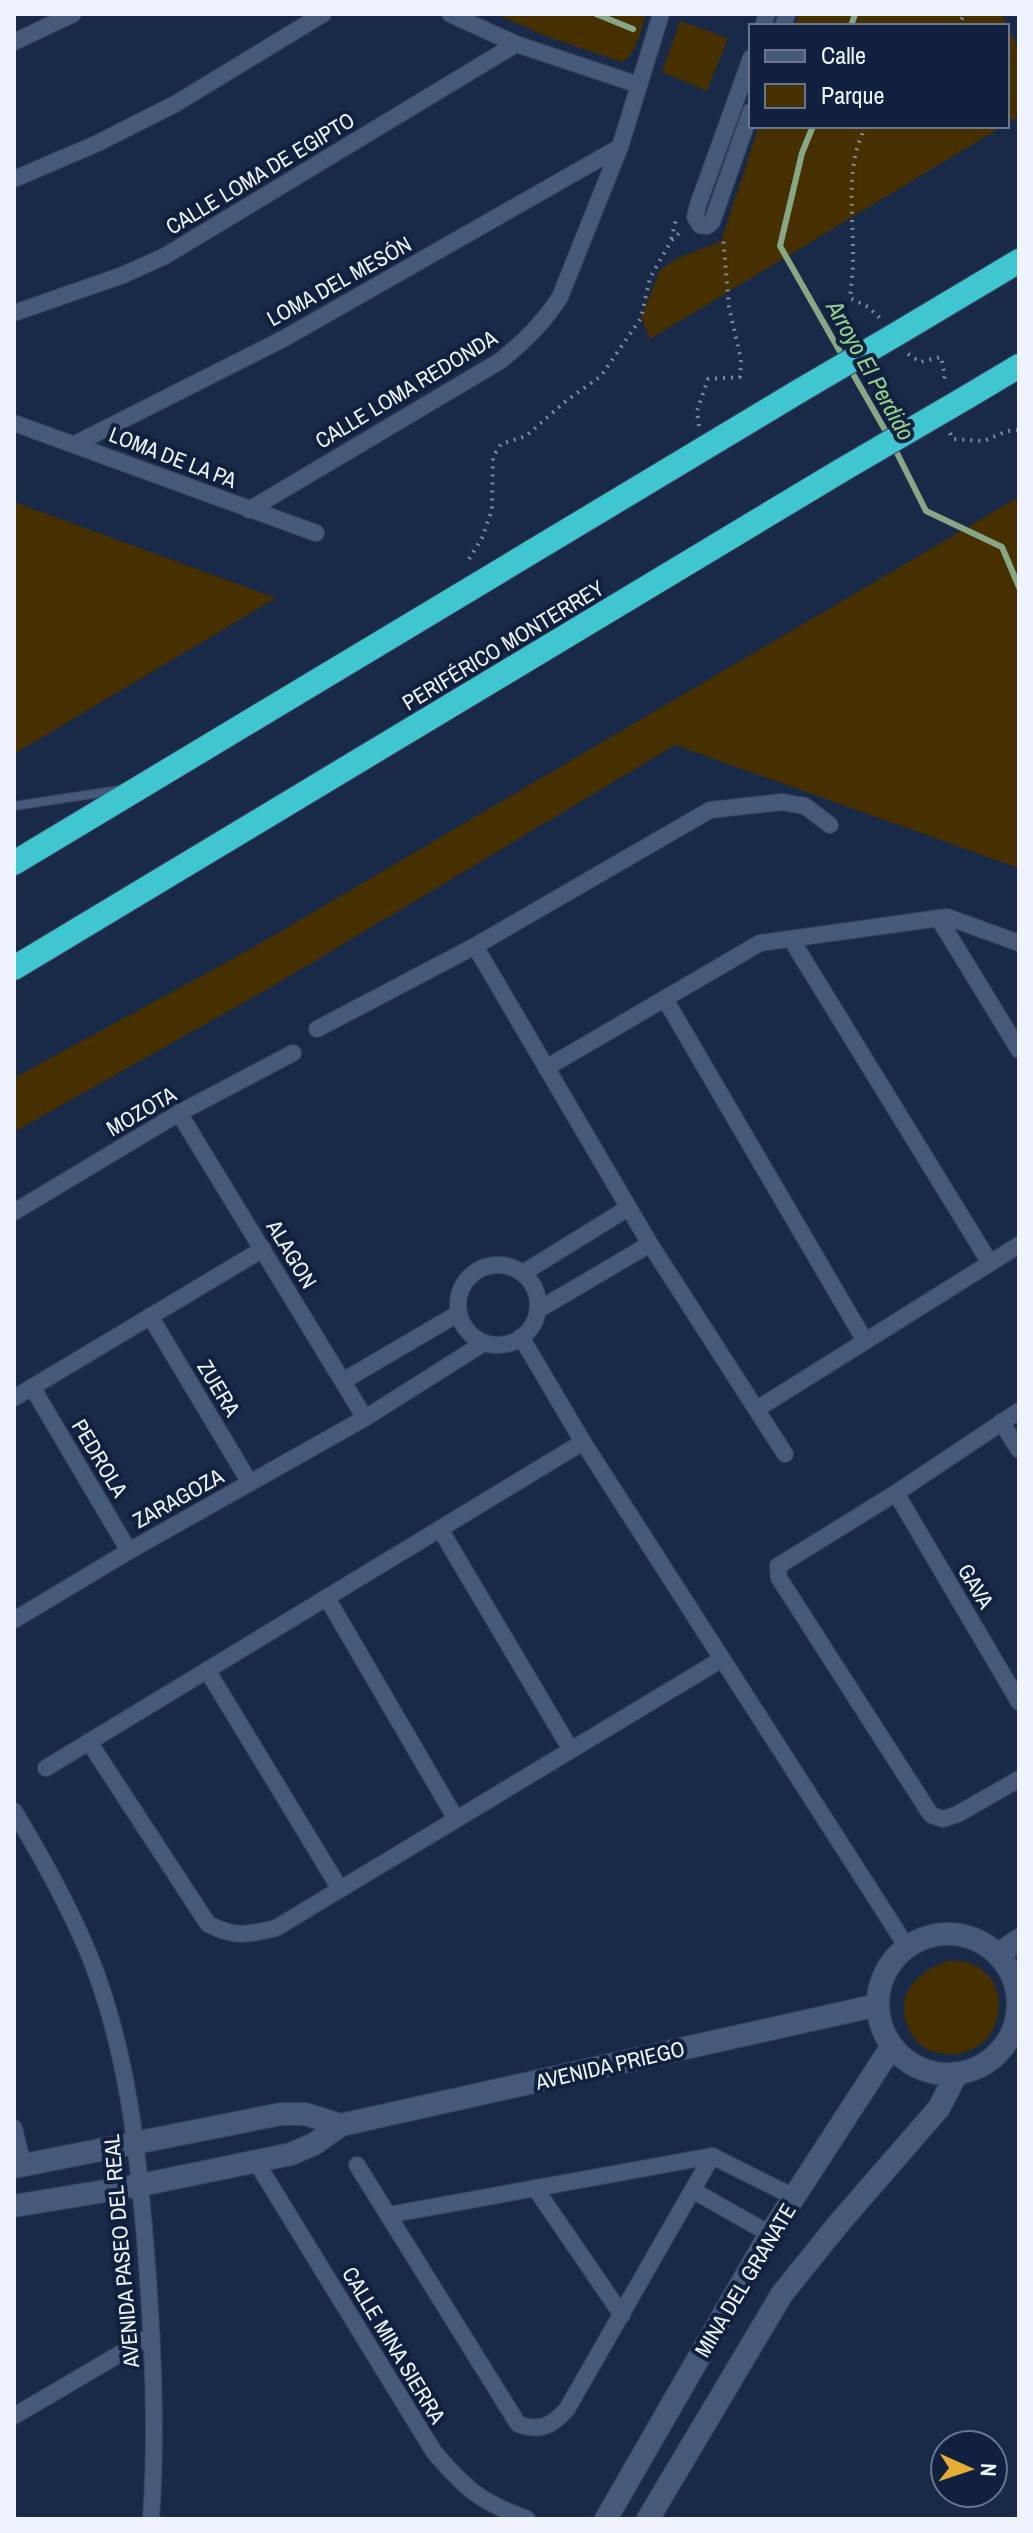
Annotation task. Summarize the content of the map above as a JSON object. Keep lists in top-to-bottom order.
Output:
{
  "streets": {
    "highway": ["PERIFÉRICO MONTERREY"],
    "street": [
      "CALLE LOMA DE EGIPTO",
      "LOMA DEL MESÓN",
      "CALLE LOMA REDONDA",
      "LOMA DE LA PA",
      "MOZOTA",
      "ALAGON",
      "ZUERA",
      "PEDROLA",
      "ZARAGOZA",
      "GAVA",
      "AVENIDA PRIEGO",
      "AVENIDA PASEO DEL REAL",
      "MINA DEL GRANATE",
      "CALLE MINA SIERRA"
    ]
  },
  "crossings": [
    ["LOMA DEL MESÓN", "CALLE LOMA REDONDA"],
    ["LOMA DEL MESÓN", "LOMA DE LA PA"],
    ["CALLE LOMA REDONDA", "LOMA DE LA PA"],
    ["MOZOTA", "ALAGON"],
    ["ALAGON", "ZARAGOZA"],
    ["ZUERA", "ZARAGOZA"],
    ["PEDROLA", "ZARAGOZA"],
    ["AVENIDA PRIEGO", "AVENIDA PASEO DEL REAL"],
    ["AVENIDA PRIEGO", "MINA DEL GRANATE"],
    ["AVENIDA PRIEGO", "CALLE MINA SIERRA"]
  ],
  "water": ["Arroyo El Perdido"],
  "legend": ["Calle", "Parque"],
  "north": "right"
}
